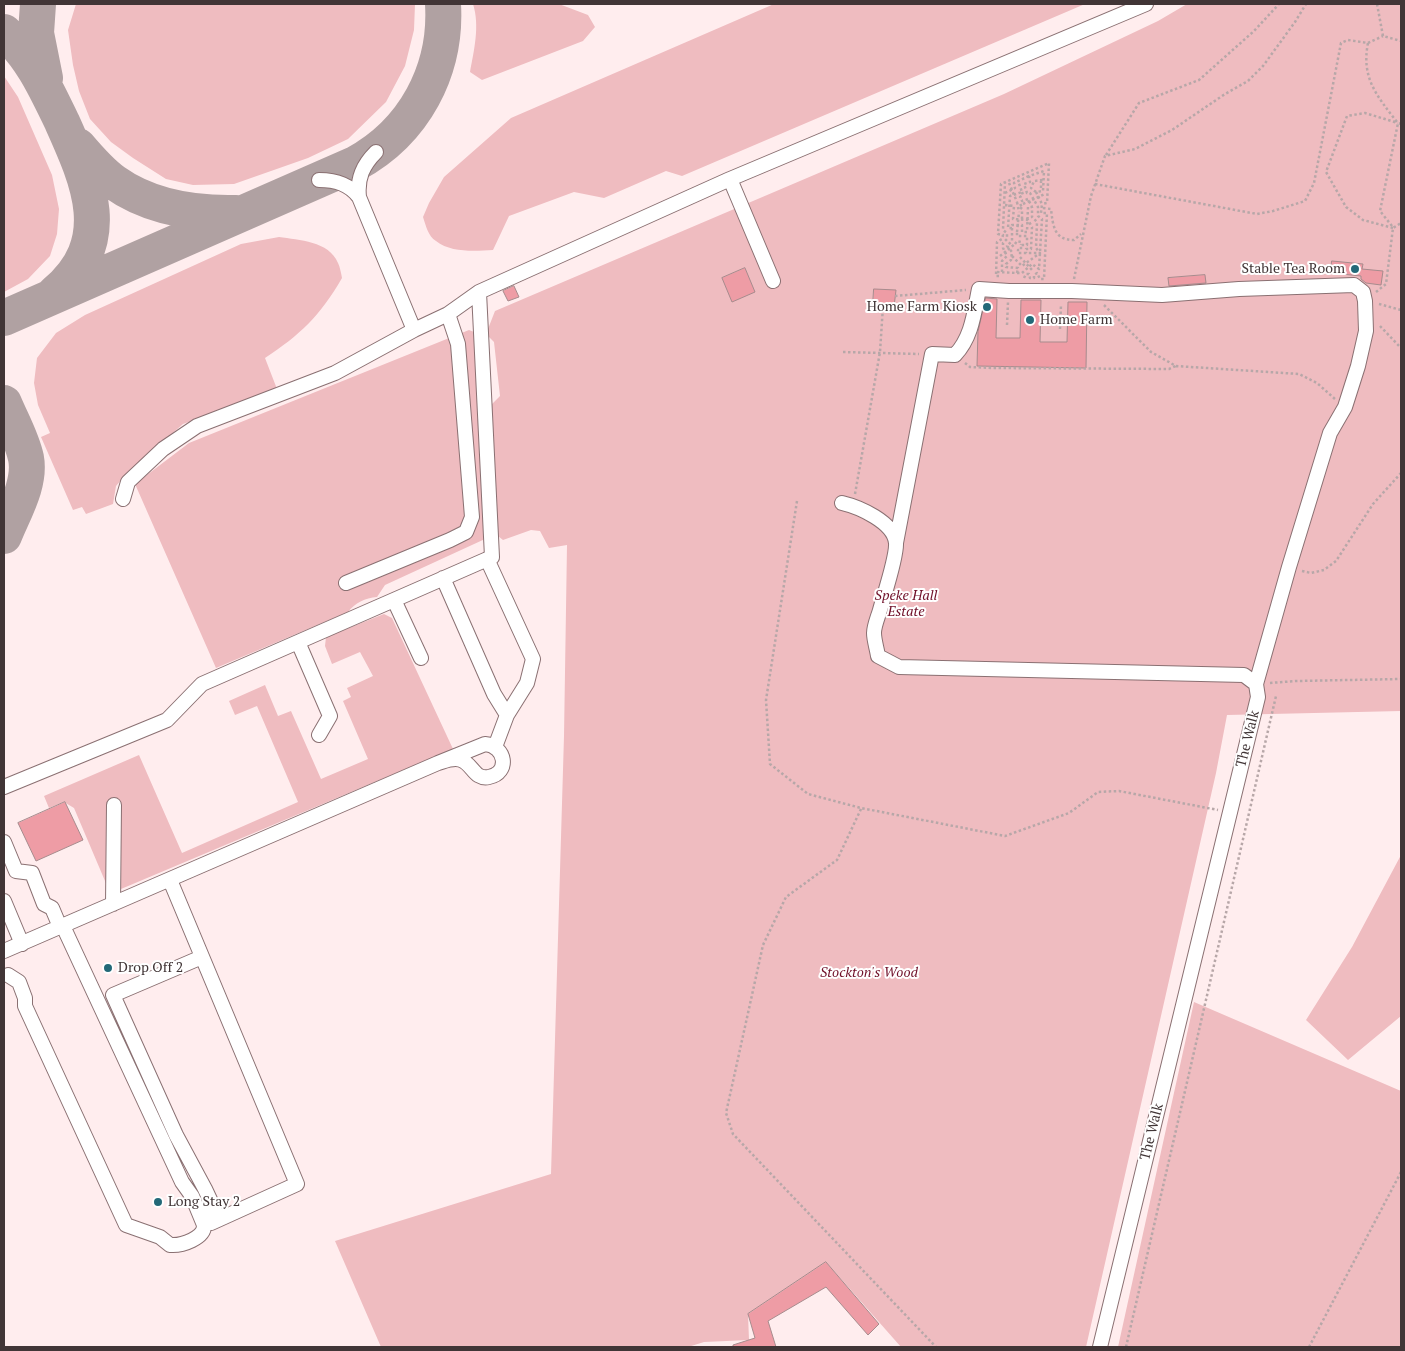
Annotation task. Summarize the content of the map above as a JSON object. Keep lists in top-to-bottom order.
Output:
{
  "streets": {
    "street": ["The Walk"]
  },
  "parks": ["Speke Hall Estate", "Stockton's Wood"],
  "places": [
    "Stable Tea Room",
    "Home Farm Kiosk",
    "Home Farm",
    "Drop Off 2",
    "Long Stay 2"
  ]
}
